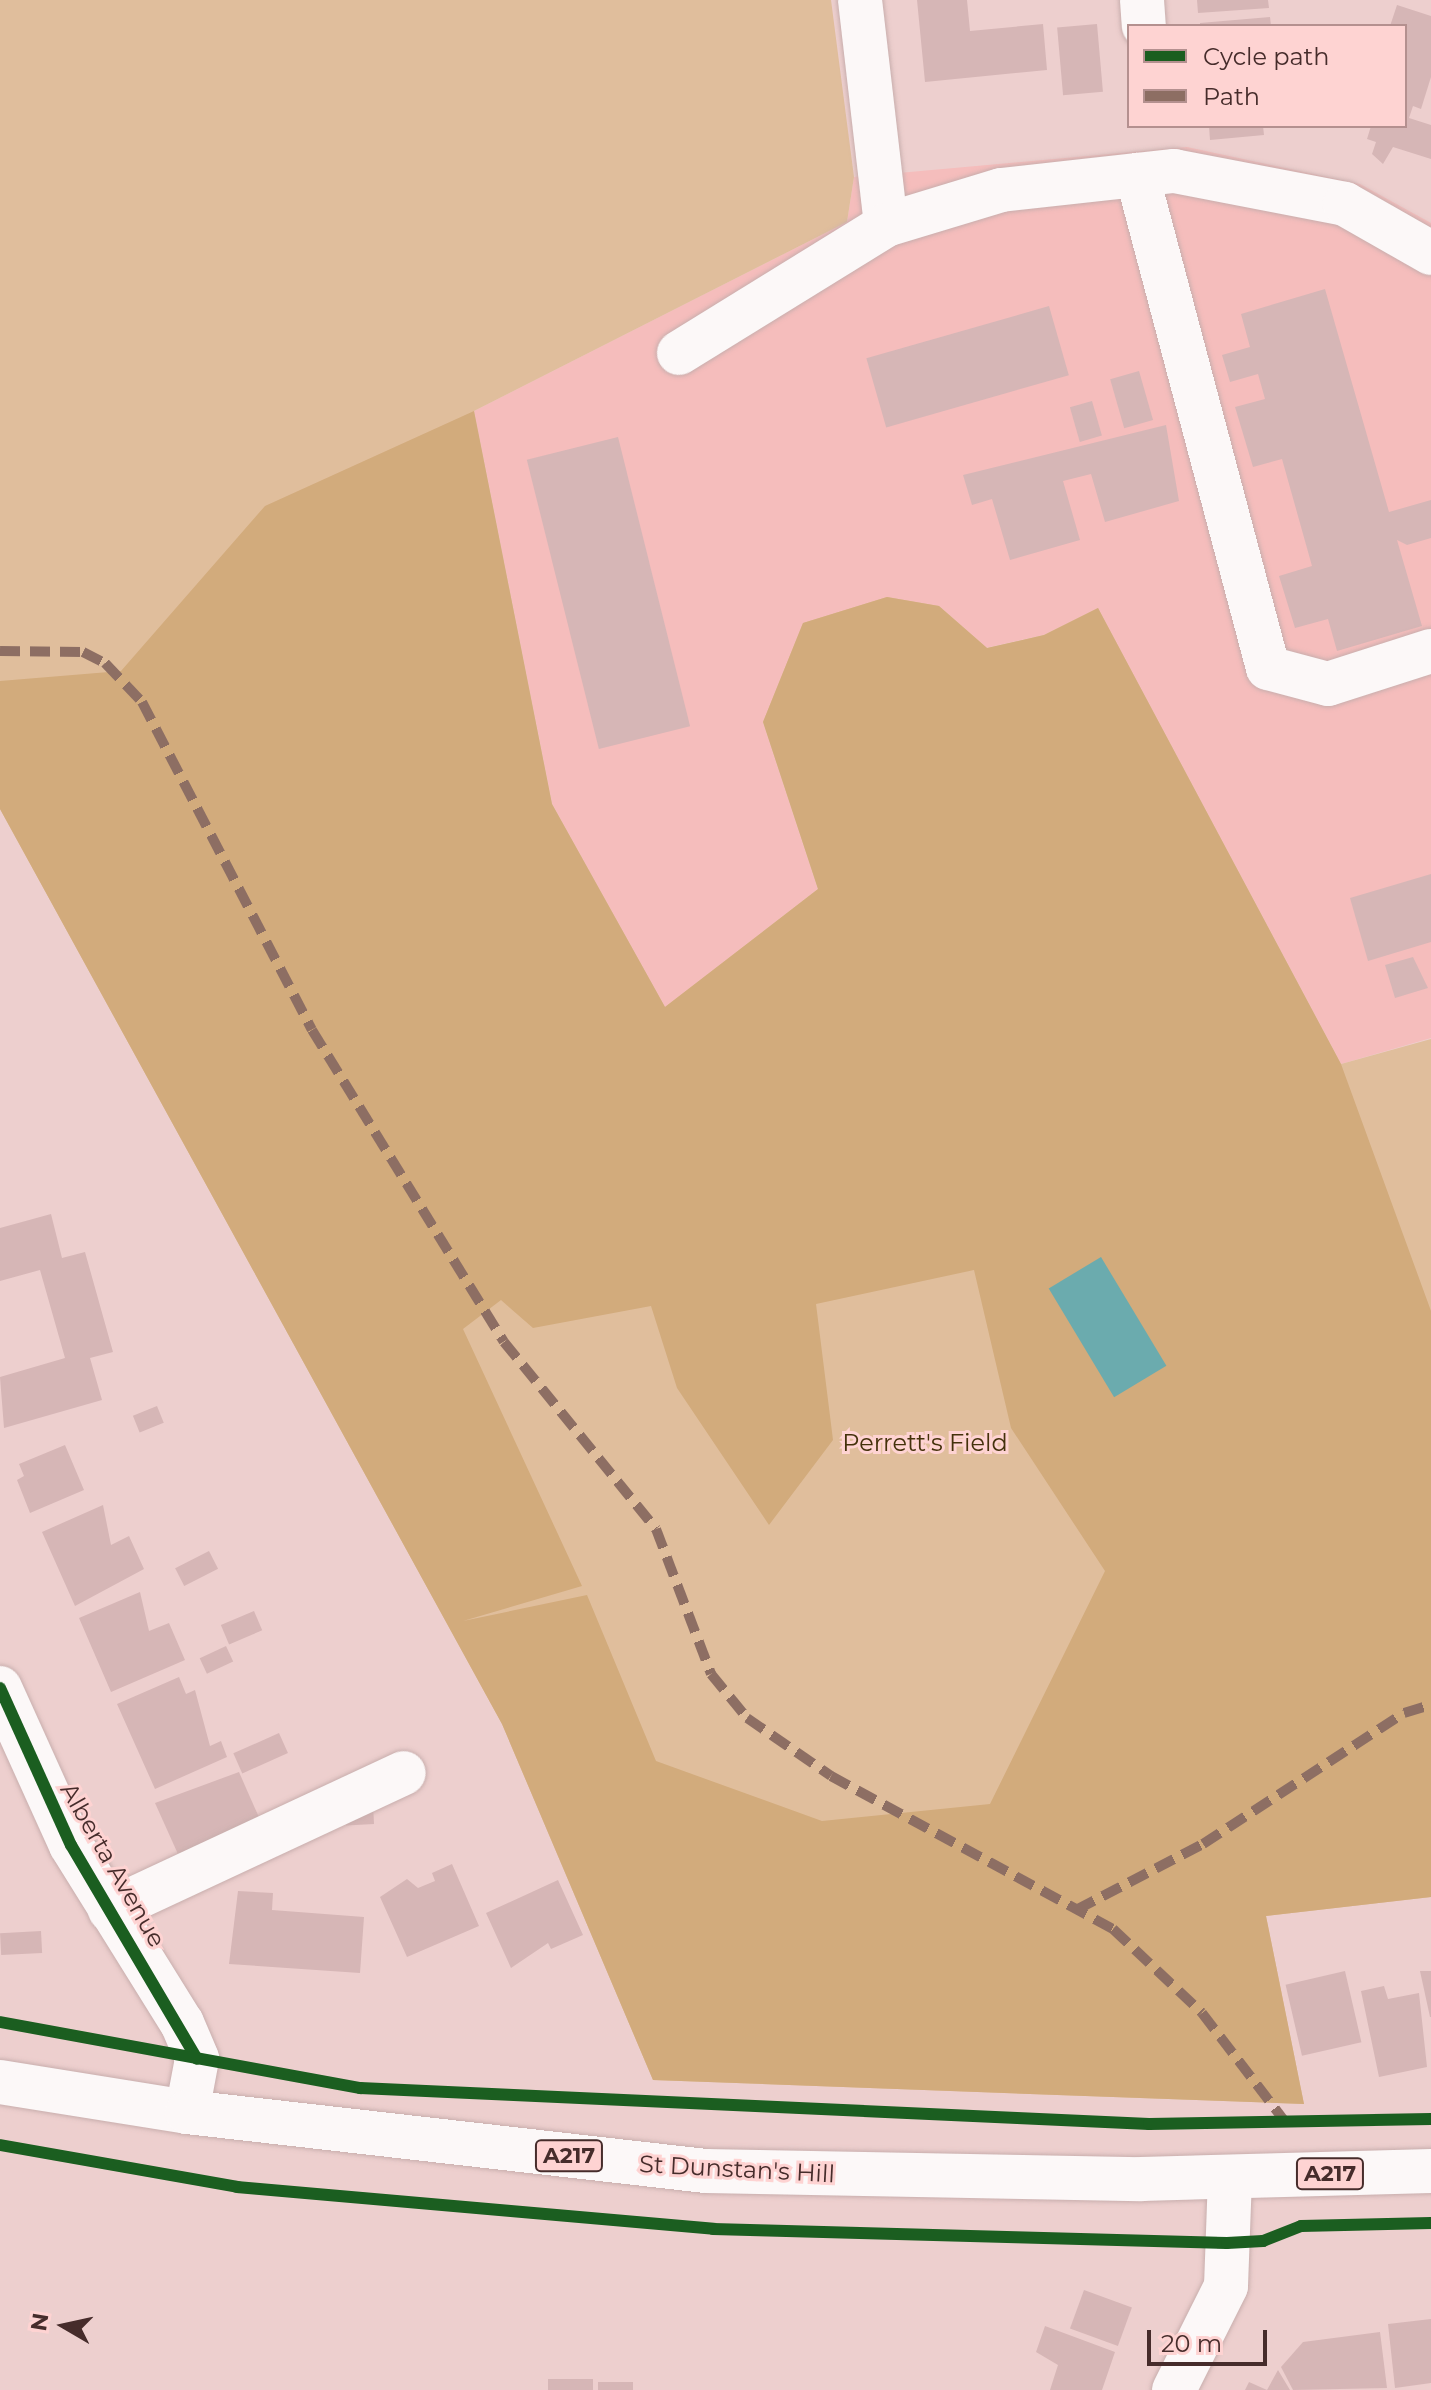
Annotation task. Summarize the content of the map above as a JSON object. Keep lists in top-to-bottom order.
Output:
{
  "streets": {
    "main road": ["Alberta Avenue", "A217", "St Dunstan's Hill"]
  },
  "crossings": [
    ["Alberta Avenue", "St Dunstan's Hill"]
  ],
  "parks": ["Perrett's Field"],
  "legend": ["Cycle path", "Path"],
  "scale_bar": "20 m",
  "north": "left"
}
